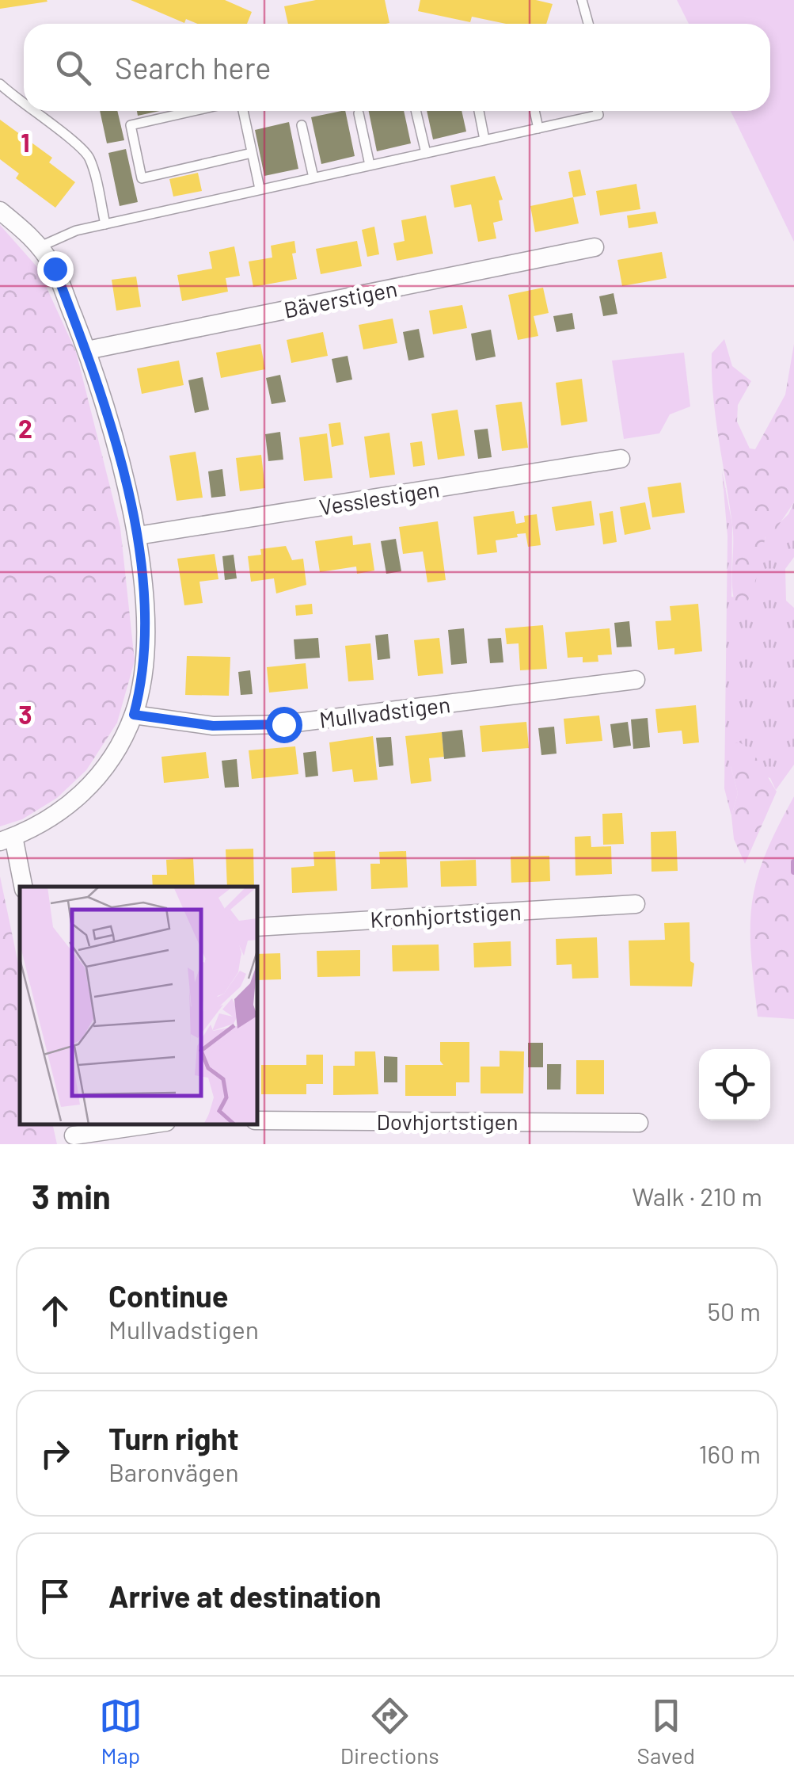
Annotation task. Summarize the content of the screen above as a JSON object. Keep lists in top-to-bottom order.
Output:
{
  "streets": {
    "street": [
      "Bäverstigen",
      "Vesslestigen",
      "Mullvadstigen",
      "Kronhjortstigen",
      "Dovhjortstigen"
    ]
  },
  "page": {
    "search": "Search here",
    "heading": ["3 min", "Walk · 210 m"],
    "list": [
      ["Continue", "Mullvadstigen", "50 m"],
      ["Turn right", "Baronvägen", "160 m"],
      "Arrive at destination"
    ],
    "nav": ["Map", "Directions", "Saved"]
  },
  "grid": {
    "rows": ["1", "2", "3"]
  }
}
